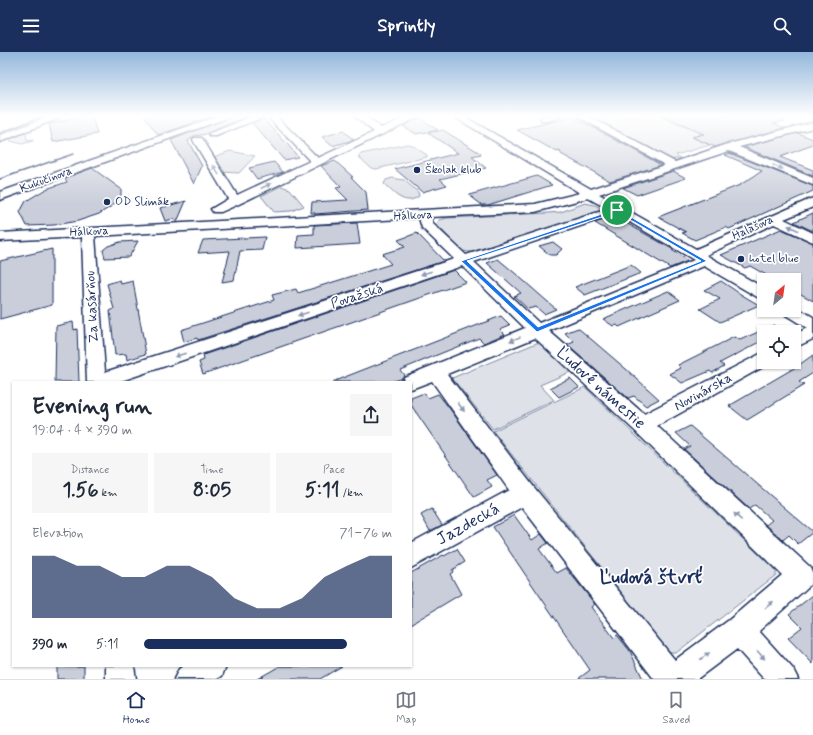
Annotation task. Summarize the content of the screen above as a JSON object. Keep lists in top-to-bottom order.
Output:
{
  "streets": {
    "street": [
      "Kukučínova",
      "Hálkova",
      "Halašova",
      "Považská",
      "Za kasárňou",
      "Ľudové námestie",
      "Novinárska",
      "Jazdecká"
    ]
  },
  "crossings": [
    ["Hálkova", "Za kasárňou"],
    ["Hálkova", "Ľudové námestie"],
    ["Halašova", "Ľudové námestie"],
    ["Považská", "Ľudové námestie"],
    ["Ľudové námestie", "Novinárska"],
    ["Ľudové námestie", "Jazdecká"]
  ],
  "districts": ["Ľudová štvrť"],
  "places": ["Školak klub", "OD Slimák", "hotel blue"],
  "north": "top right",
  "page": {
    "header": "Sprintly",
    "heading": ["Evening run", "19:04 · 4 × 390 m"],
    "stats": [
      ["Distance", "1.56 km"],
      ["Time", "8:05"],
      ["Pace", "5:11 /km"]
    ],
    "chart": ["Elevation", "71–76 m"],
    "list": [
      {
        "name": "390 m",
        "note": "5:11"
      }
    ],
    "tabs": ["Home", "Map", "Saved"]
  }
}
